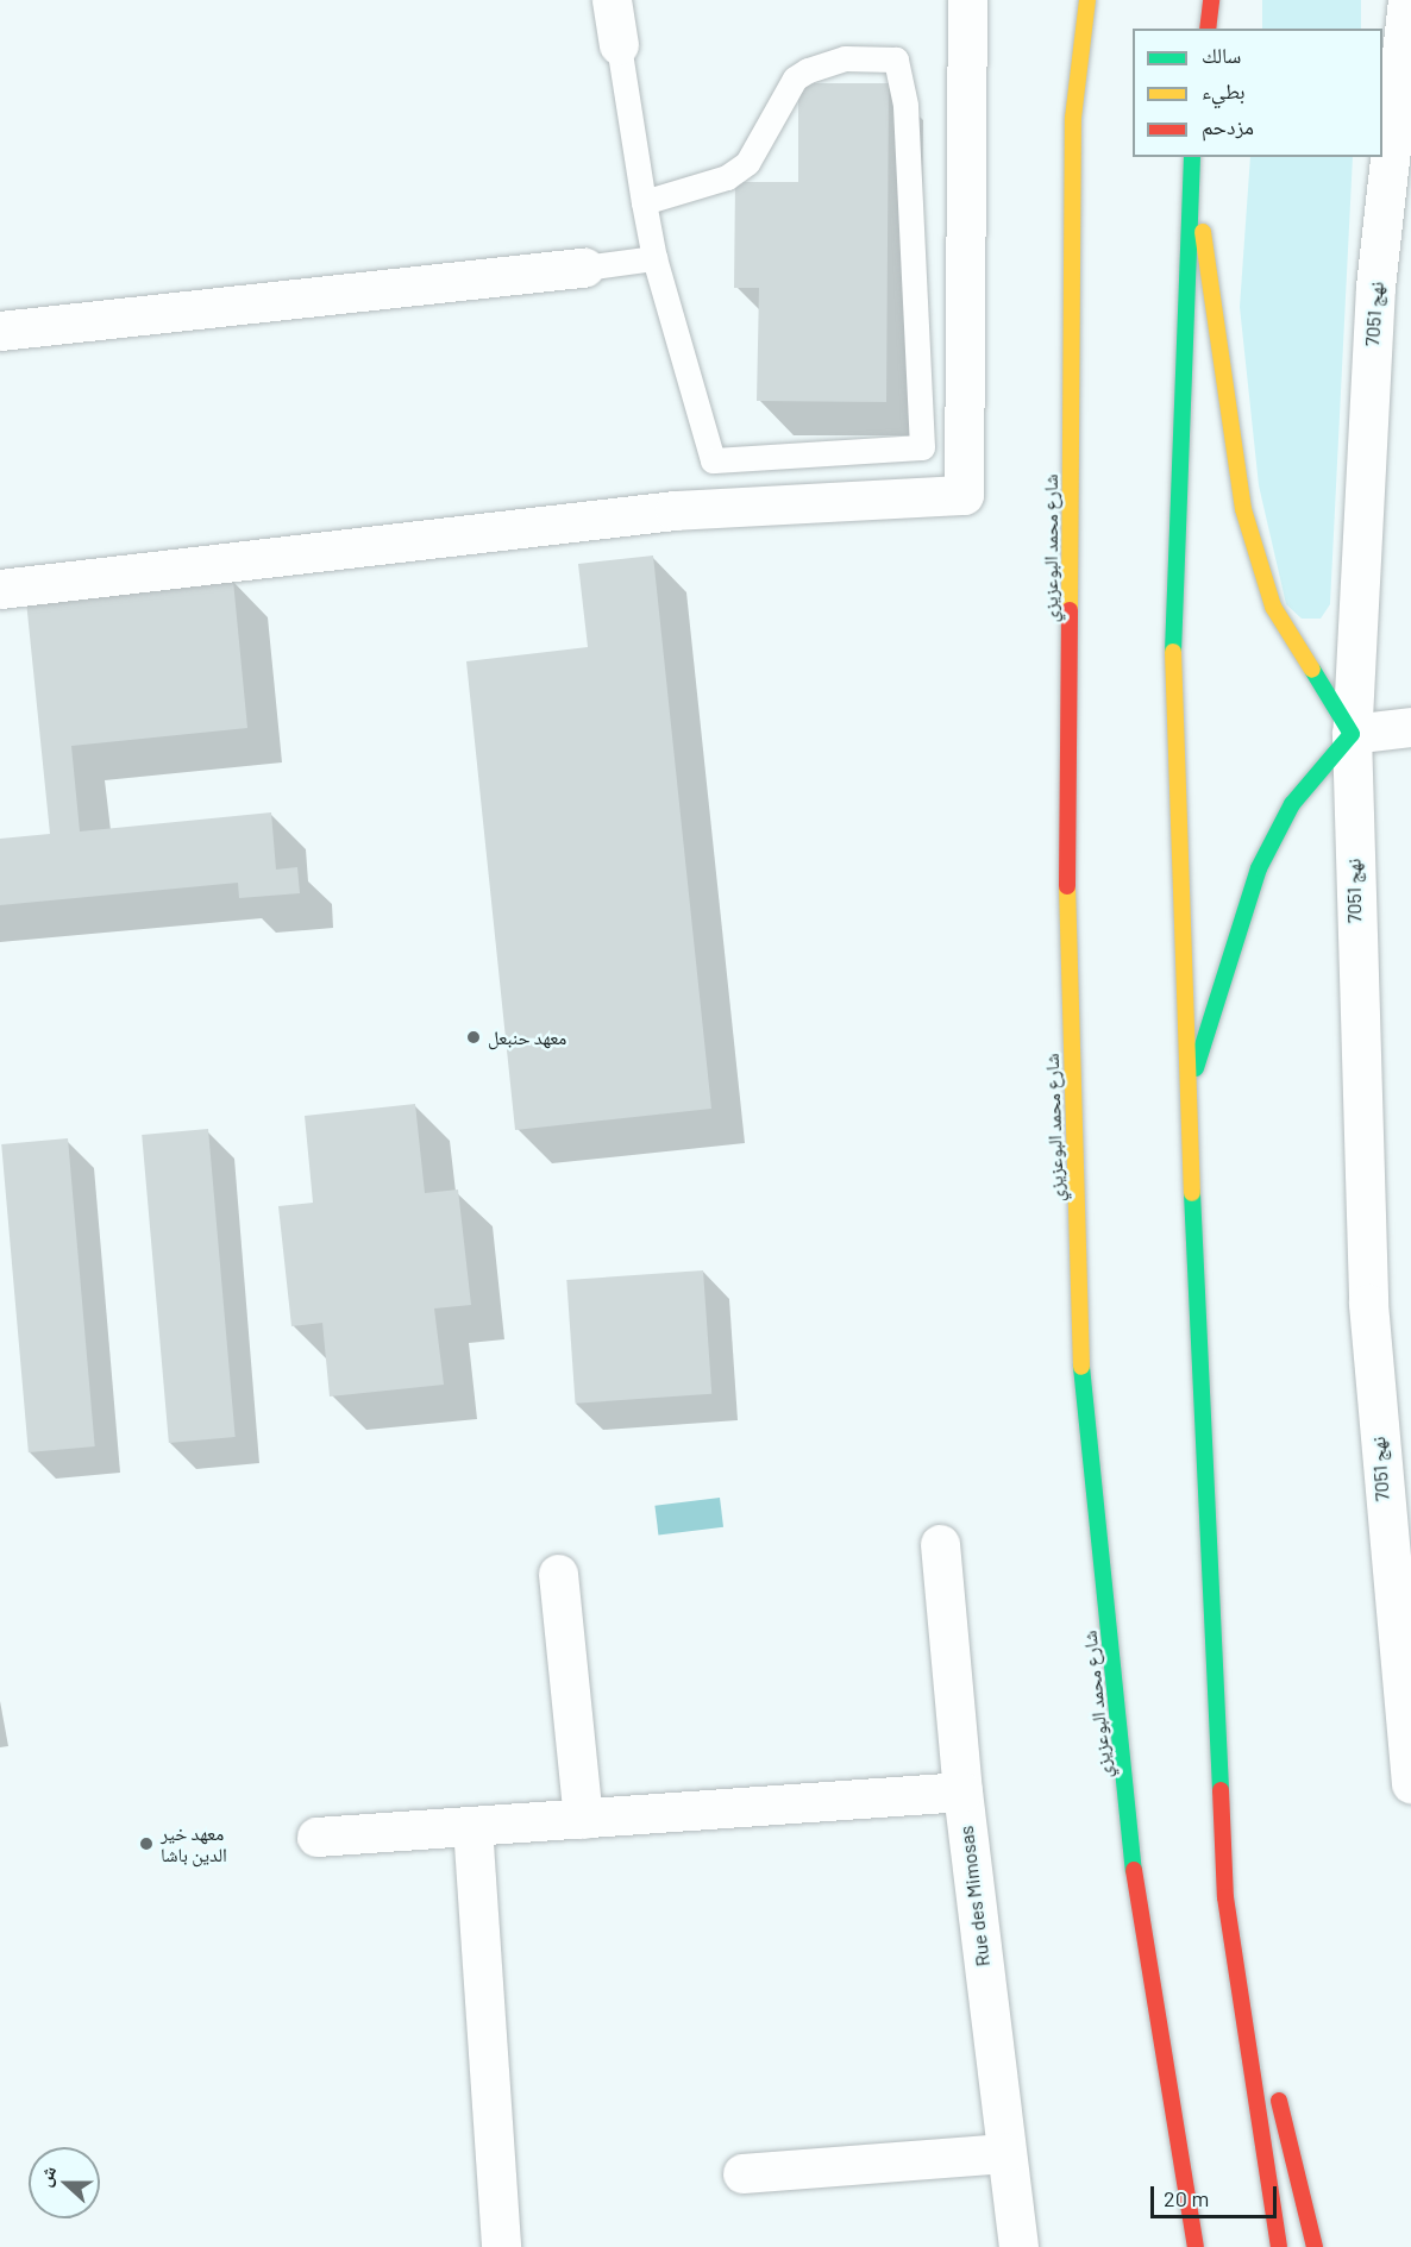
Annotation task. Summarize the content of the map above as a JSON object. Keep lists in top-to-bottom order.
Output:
{
  "streets": {
    "highway": ["شارع محمد البوعزيزي"],
    "street": ["نهج 7051", "Rue des Mimosas"]
  },
  "places": ["معهد حنبعل", "معهد خير الدين باشا"],
  "legend": ["سالك", "بطيء", "مزدحم"],
  "scale_bar": "20 m",
  "north": "left"
}
